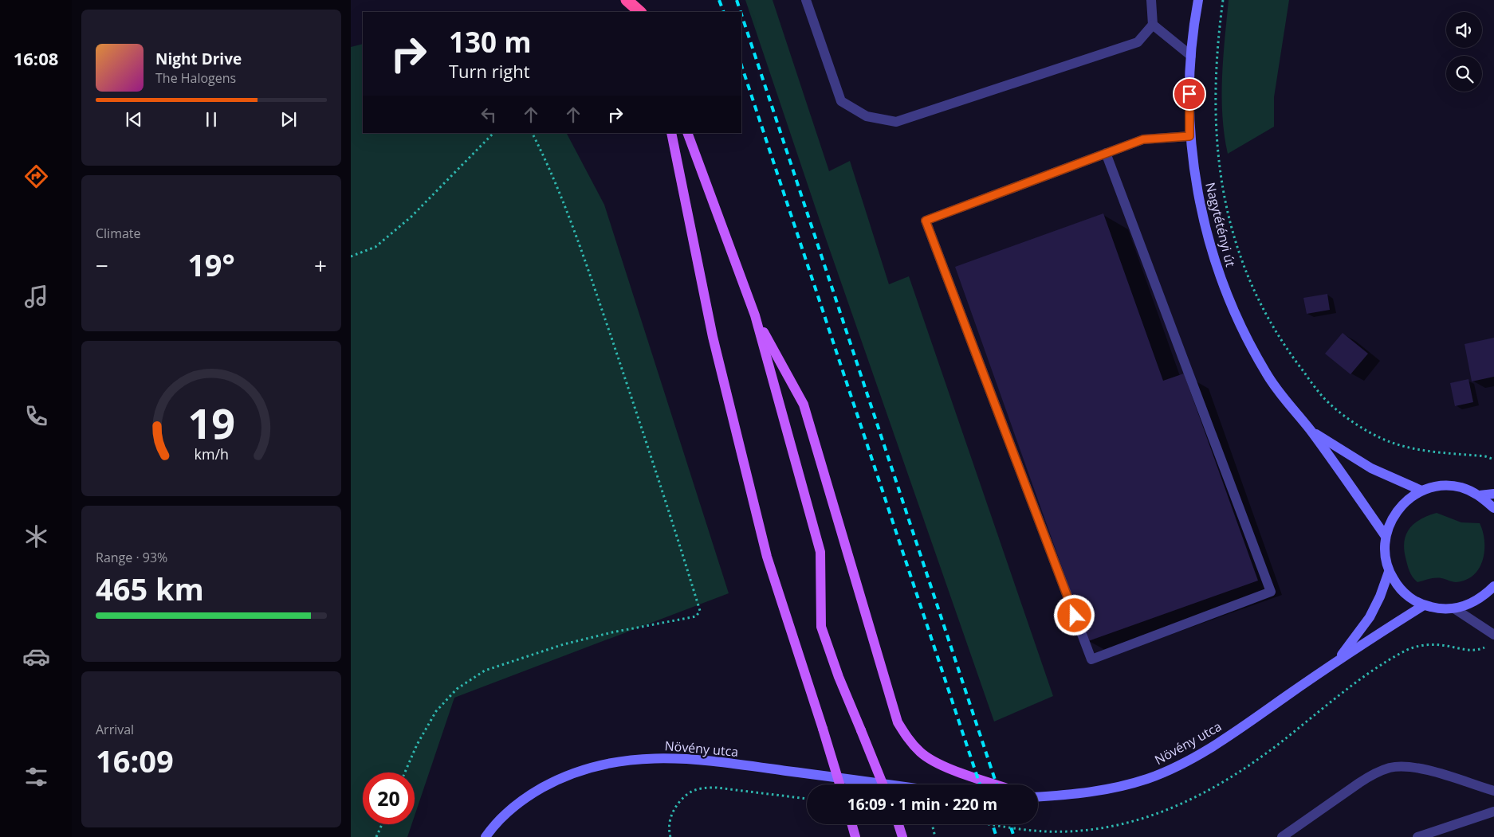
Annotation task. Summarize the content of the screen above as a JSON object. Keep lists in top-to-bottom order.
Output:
{
  "streets": {
    "main road": ["Nagytétényi út", "Növény utca"]
  },
  "page": {
    "tabs": "16:08",
    "turn": ["130 m", "Turn right"],
    "song": ["Night Drive", "The Halogens"],
    "tile": [
      "Climate",
      ["Range · 93%", "465 km"],
      ["Arrival", "16:09"]
    ],
    "heat": ["−", "19°", "+"],
    "limit": "20",
    "trip": "16:09 · 1 min · 220 m",
    "gauge": ["19", "km/h"]
  }
}
